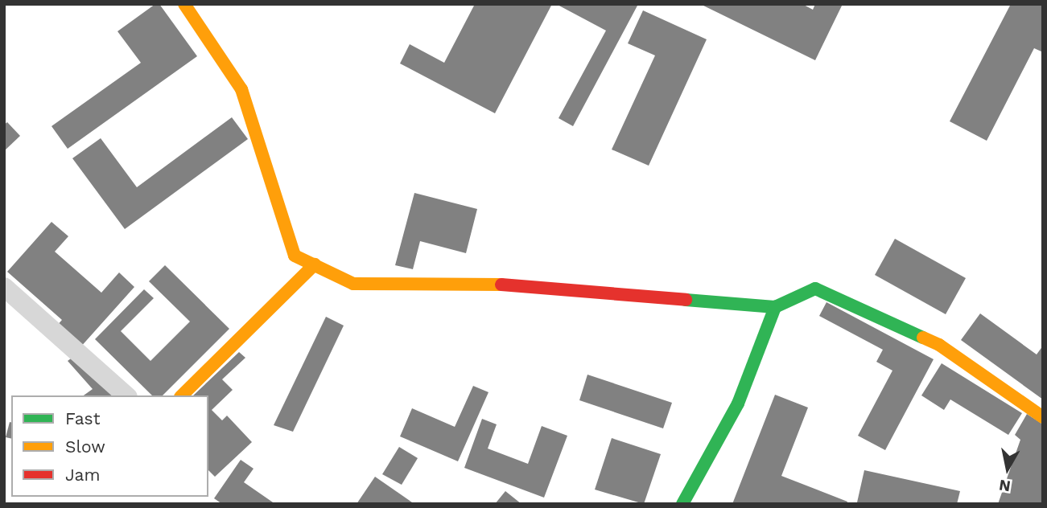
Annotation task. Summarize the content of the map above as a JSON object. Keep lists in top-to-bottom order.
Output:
{
  "legend": ["Fast", "Slow", "Jam"],
  "north": "bottom"
}
